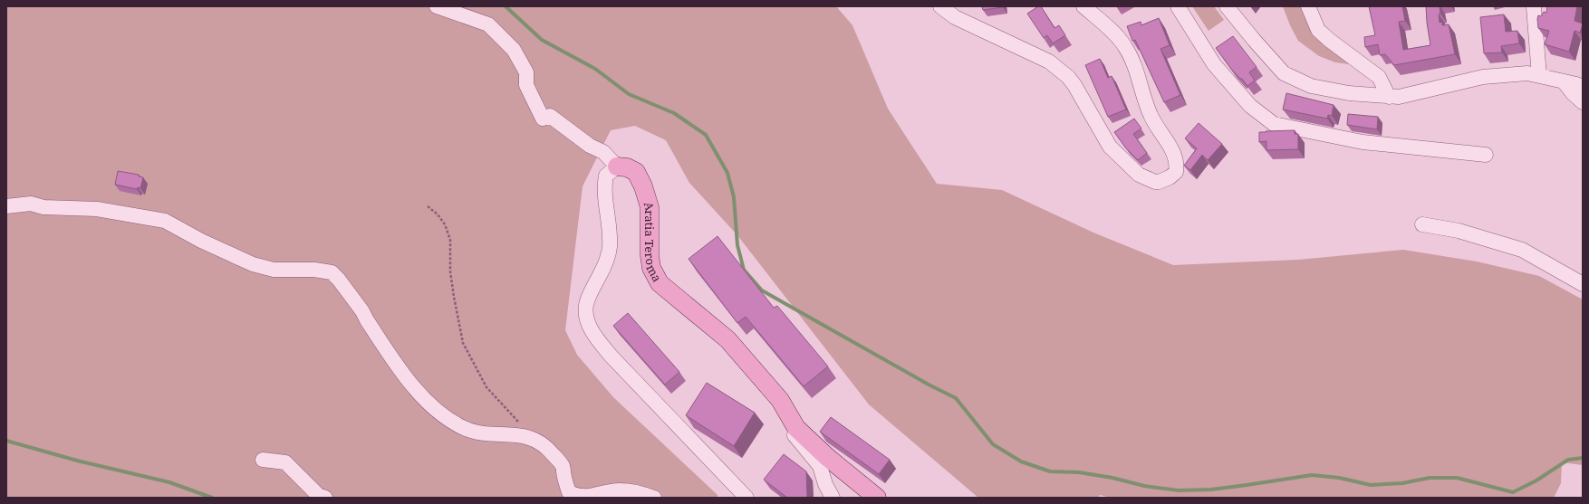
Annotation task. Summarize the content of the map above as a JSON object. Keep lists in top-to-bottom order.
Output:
{
  "streets": {
    "main road": ["Aratia Teroma"]
  }
}
